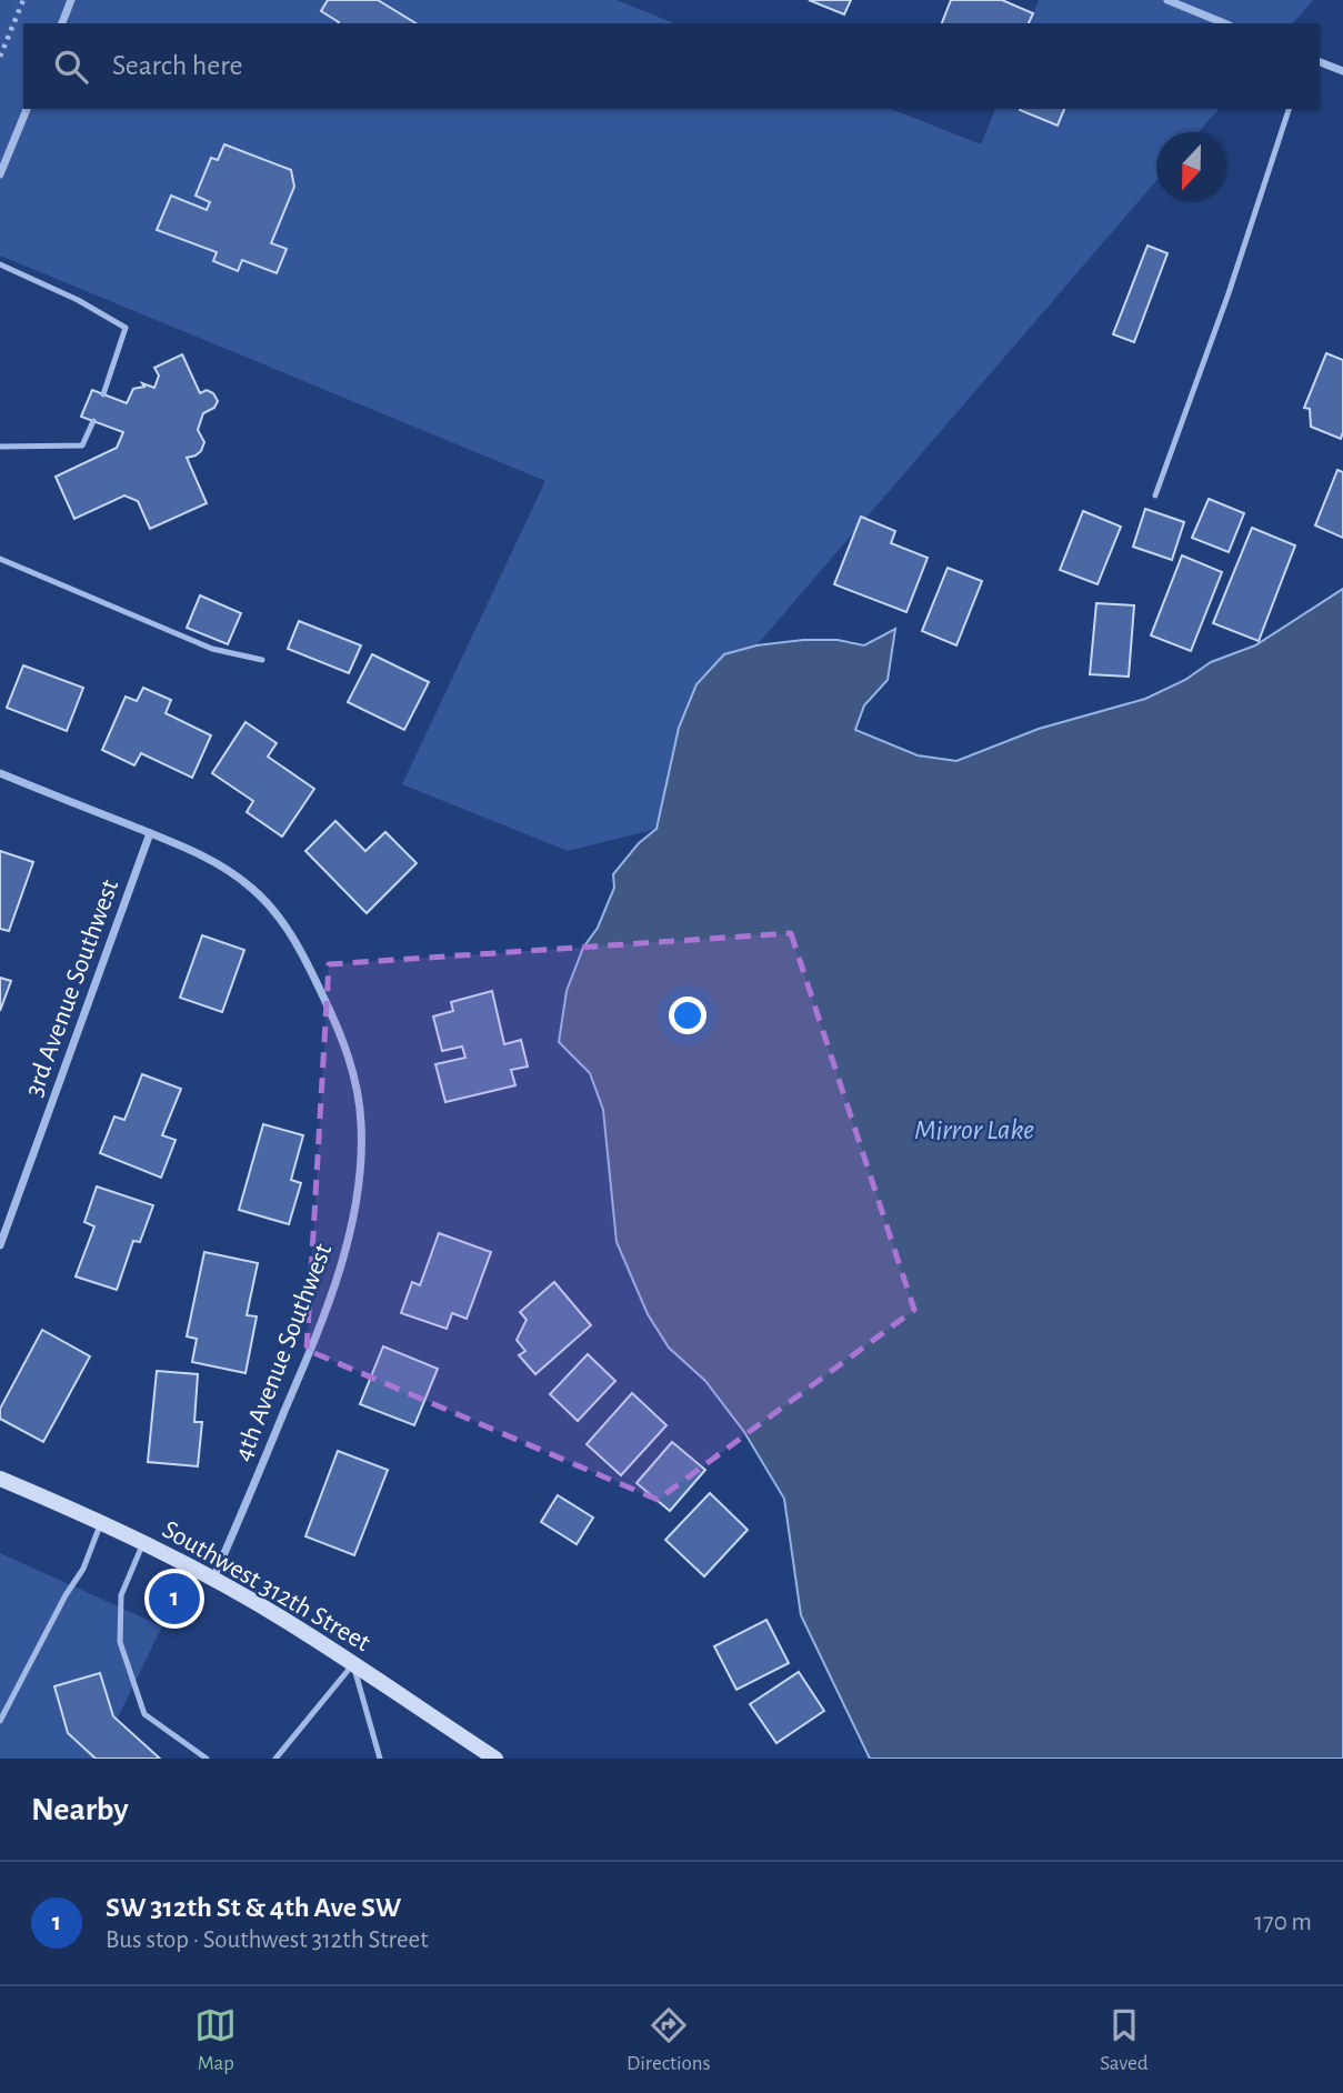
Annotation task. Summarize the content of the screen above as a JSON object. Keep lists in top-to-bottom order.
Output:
{
  "streets": {
    "street": ["3rd Avenue Southwest", "4th Avenue Southwest", "Southwest 312th Street"]
  },
  "crossings": [
    ["3rd Avenue Southwest", "4th Avenue Southwest"],
    ["4th Avenue Southwest", "Southwest 312th Street"]
  ],
  "water": ["Mirror Lake"],
  "north": "bottom",
  "page": {
    "search": "Search here",
    "pins": "1",
    "heading": "Nearby",
    "list": [
      {
        "mark": "1",
        "name": "SW 312th St & 4th Ave SW",
        "note": "Bus stop · Southwest 312th Street",
        "value": "170 m"
      }
    ],
    "nav": ["Map", "Directions", "Saved"]
  }
}
